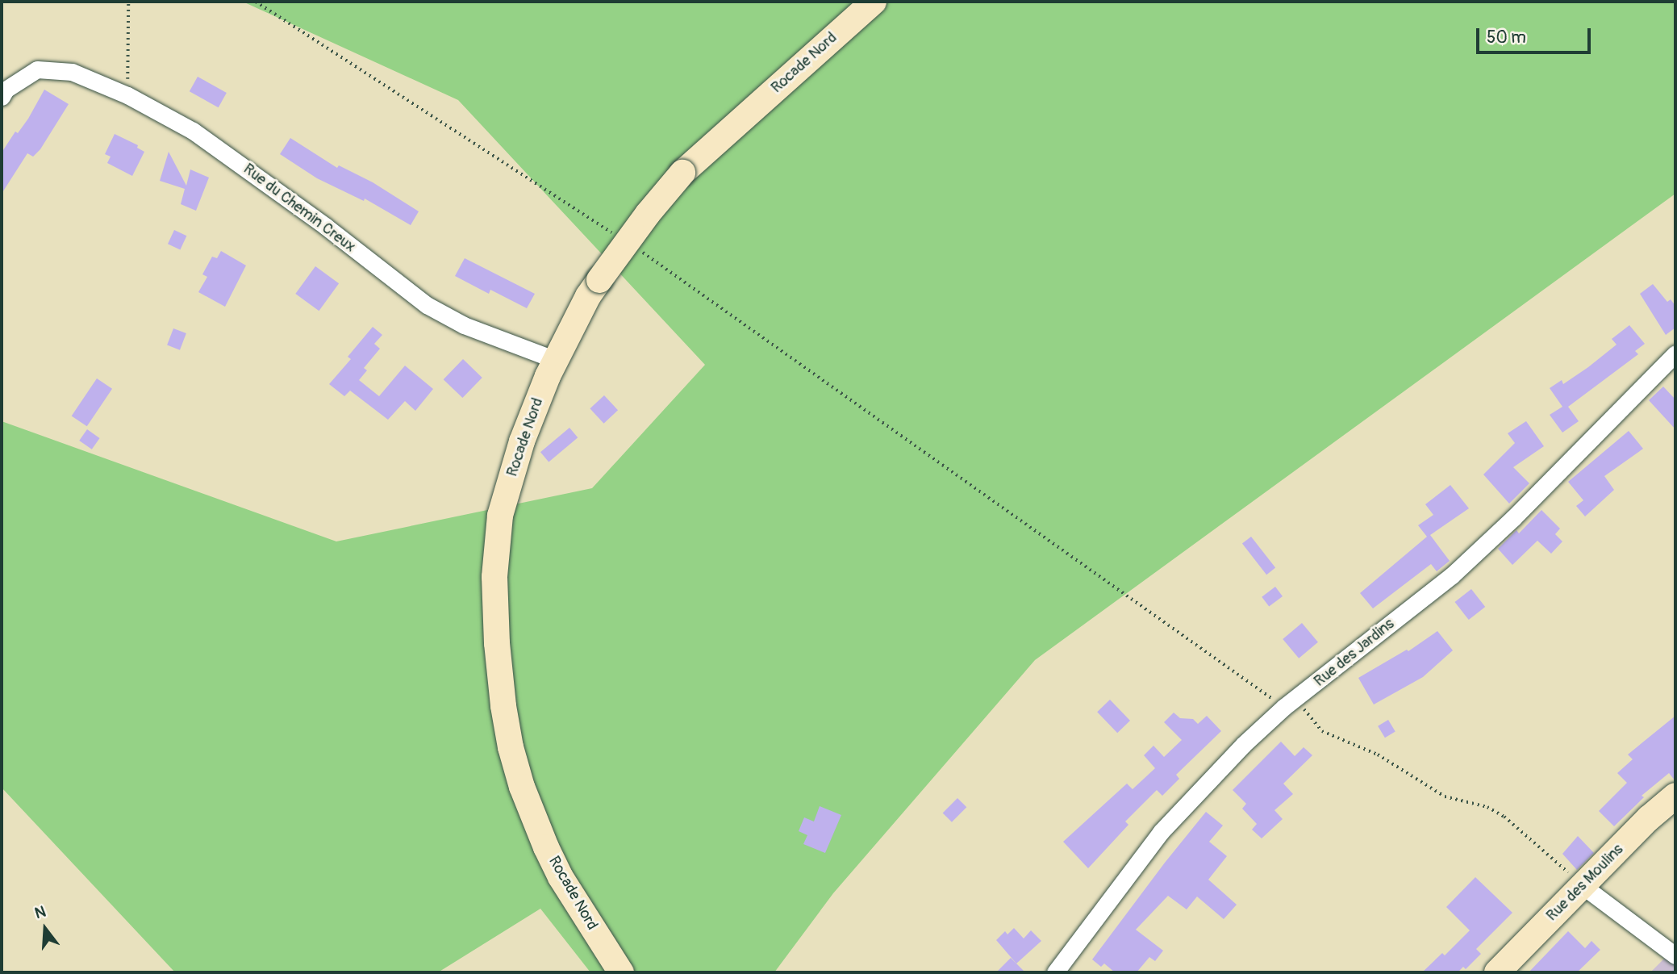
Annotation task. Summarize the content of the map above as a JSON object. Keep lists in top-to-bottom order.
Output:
{
  "streets": {
    "main road": ["Rocade Nord", "Rue des Moulins"],
    "street": ["Rue du Chemin Creux", "Rue des Jardins"]
  },
  "crossings": [
    ["Rocade Nord", "Rue du Chemin Creux"]
  ],
  "scale_bar": "50 m",
  "north": "top"
}
